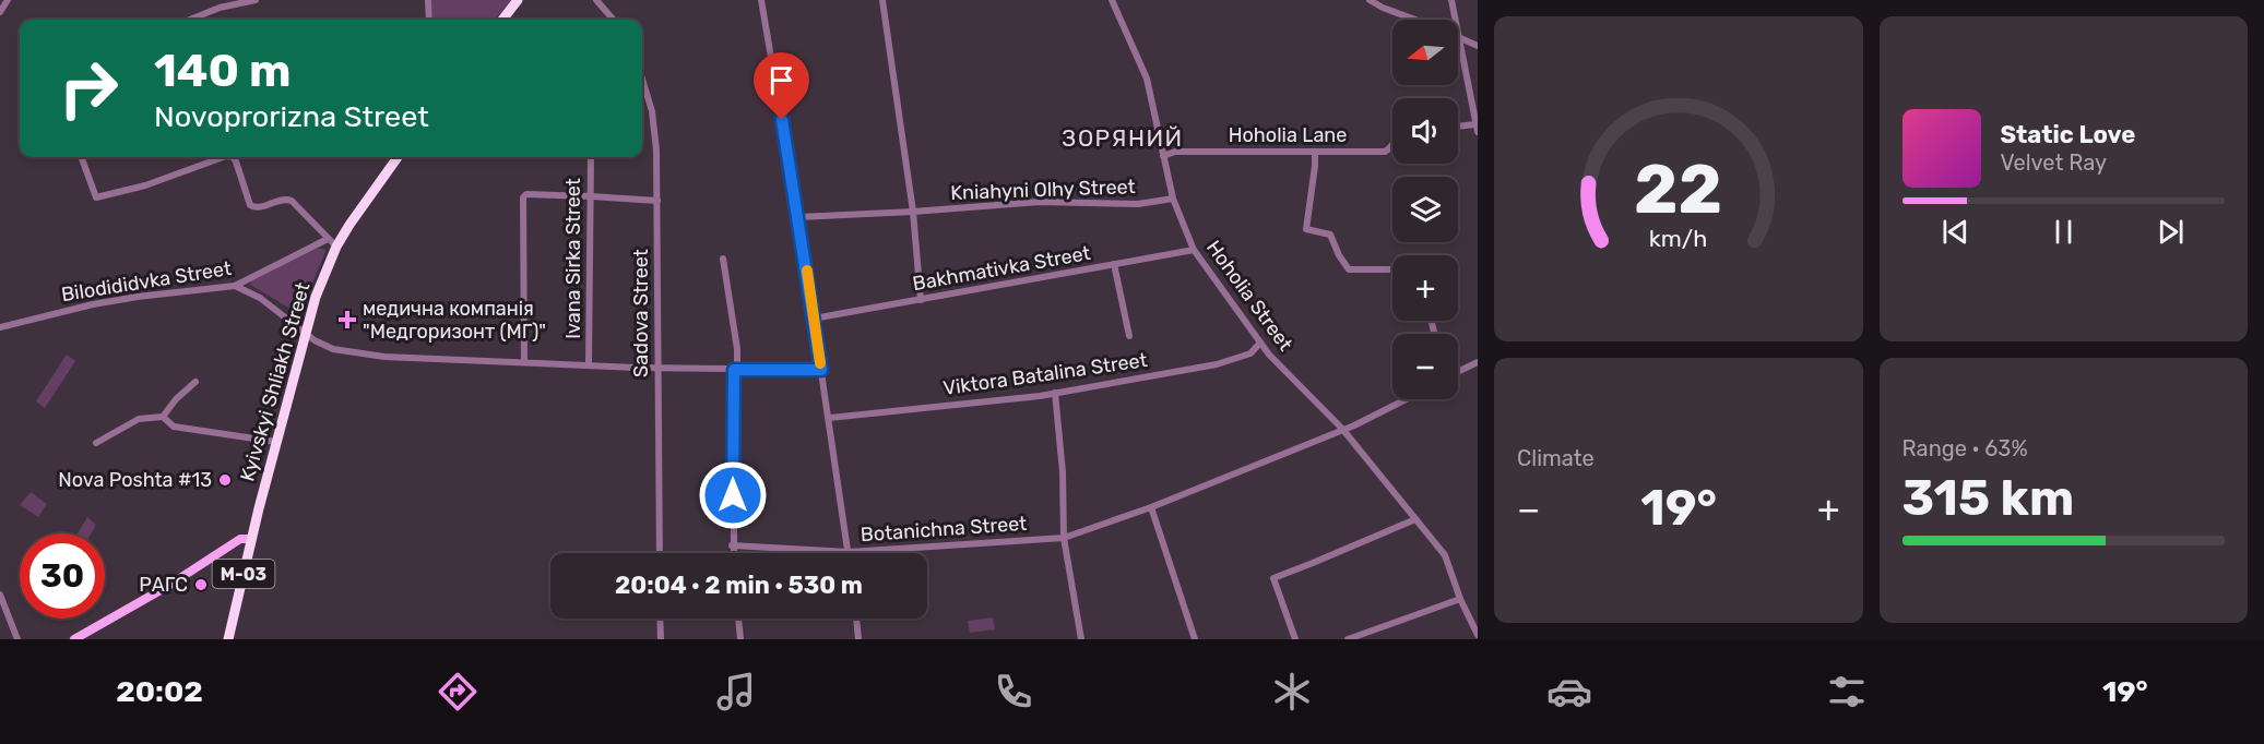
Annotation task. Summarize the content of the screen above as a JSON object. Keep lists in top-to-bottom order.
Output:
{
  "streets": {
    "highway": ["Kyivskyi Shliakh Street", "М-03"],
    "street": [
      "Hoholia Lane",
      "Kniahyni Olhy Street",
      "Ivana Sirka Street",
      "Bakhmativka Street",
      "Bilodididvka Street",
      "Hoholia Street",
      "Sadova Street",
      "Viktora Batalina Street",
      "Botanichna Street"
    ]
  },
  "crossings": [
    ["Hoholia Lane", "Hoholia Street"],
    ["Kniahyni Olhy Street", "Hoholia Street"],
    ["Bakhmativka Street", "Hoholia Street"],
    ["Hoholia Street", "Viktora Batalina Street"],
    ["Hoholia Street", "Botanichna Street"]
  ],
  "districts": ["ЗОРЯНИЙ"],
  "places": {
    "health": ["медична компанія \"Медгоризонт (МГ)\""],
    "other": ["Nova Poshta #13", "РАГС"]
  },
  "north": "left",
  "page": {
    "map_buttons": ["+", "−"],
    "turn": ["140 m", "Novoprorizna Street"],
    "song": ["Static Love", "Velvet Ray"],
    "tile": [
      "Climate",
      ["Range · 63%", "315 km"]
    ],
    "heat": ["−", "19°", "+"],
    "limit": "30",
    "trip": "20:04 · 2 min · 530 m",
    "tabs": ["20:02", "19°"],
    "gauge": ["22", "km/h"]
  }
}
